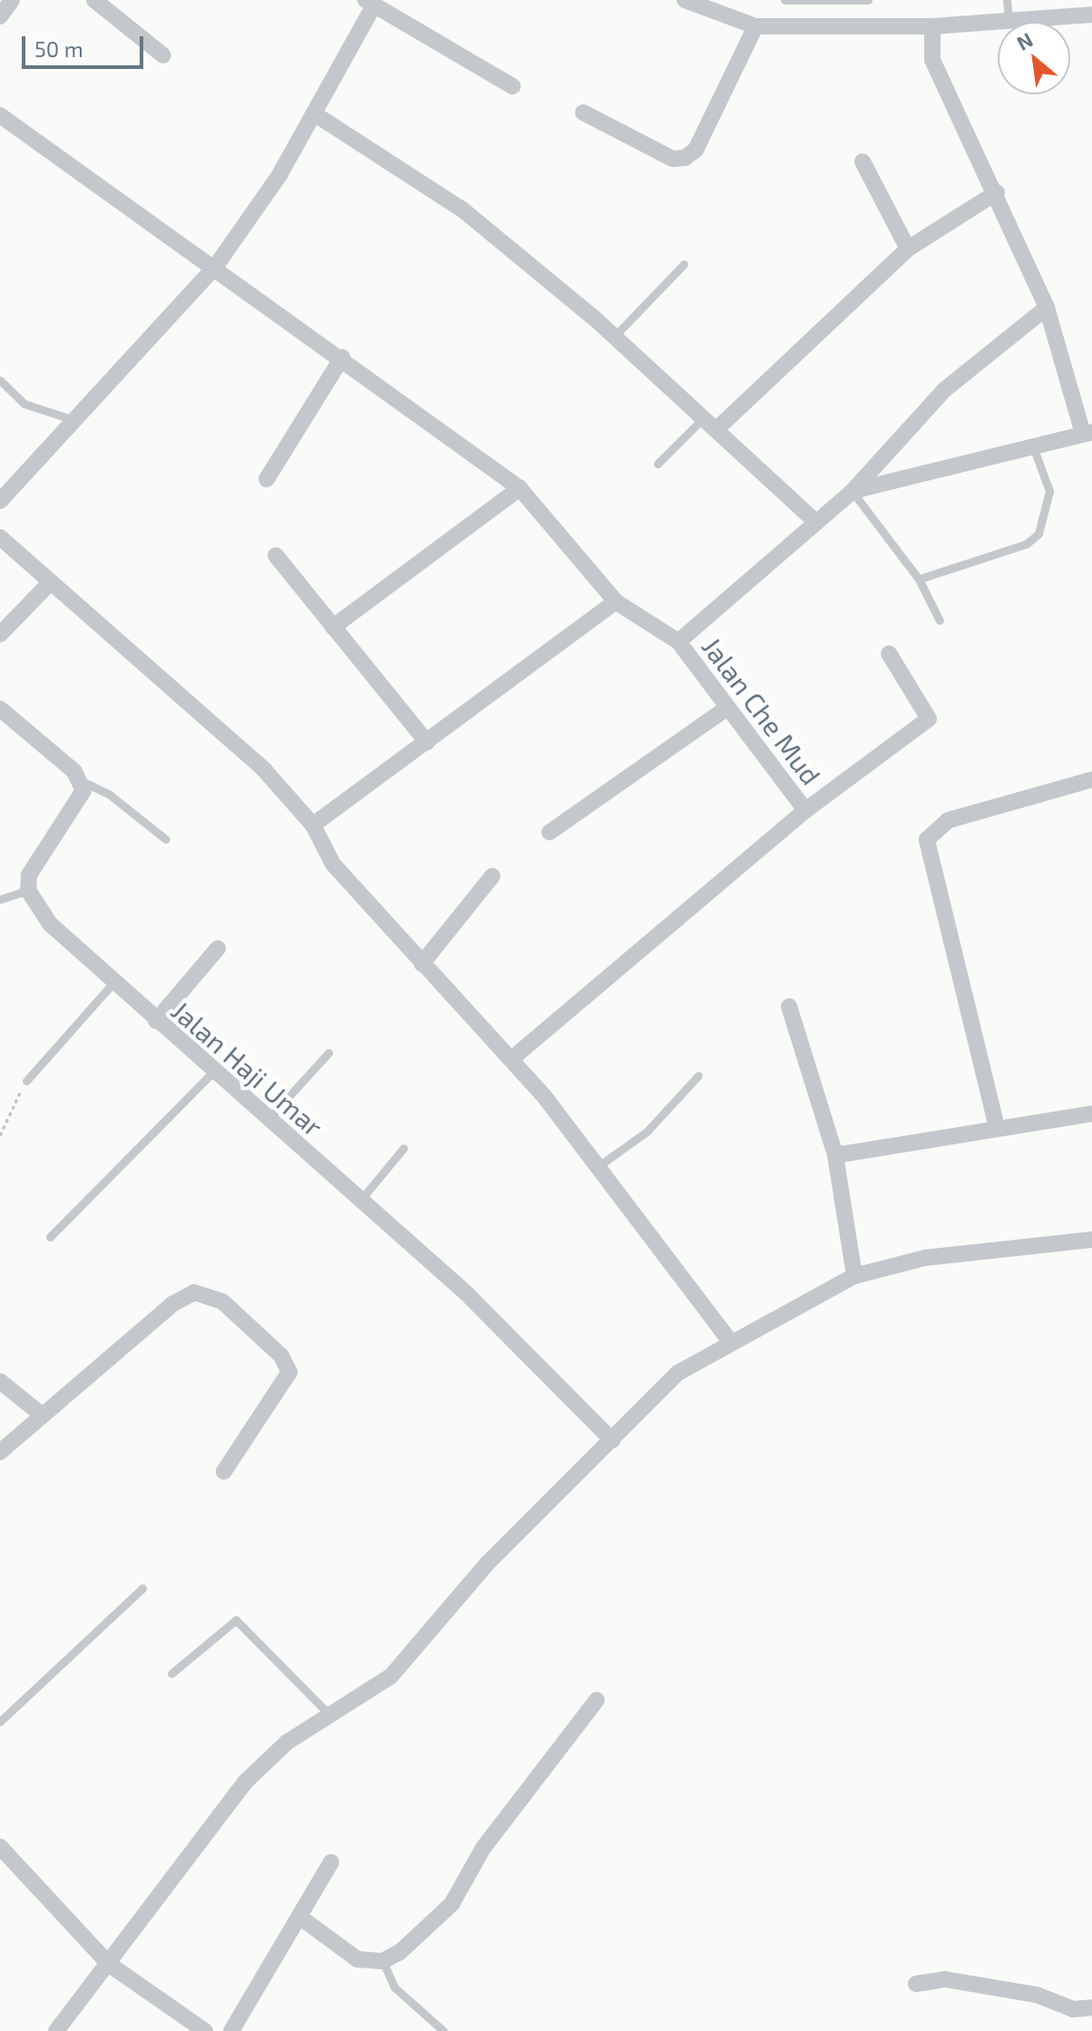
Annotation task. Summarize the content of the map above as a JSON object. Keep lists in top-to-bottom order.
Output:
{
  "streets": {
    "street": ["Jalan Che Mud", "Jalan Haji Umar"]
  },
  "scale_bar": "50 m",
  "north": "top left"
}
